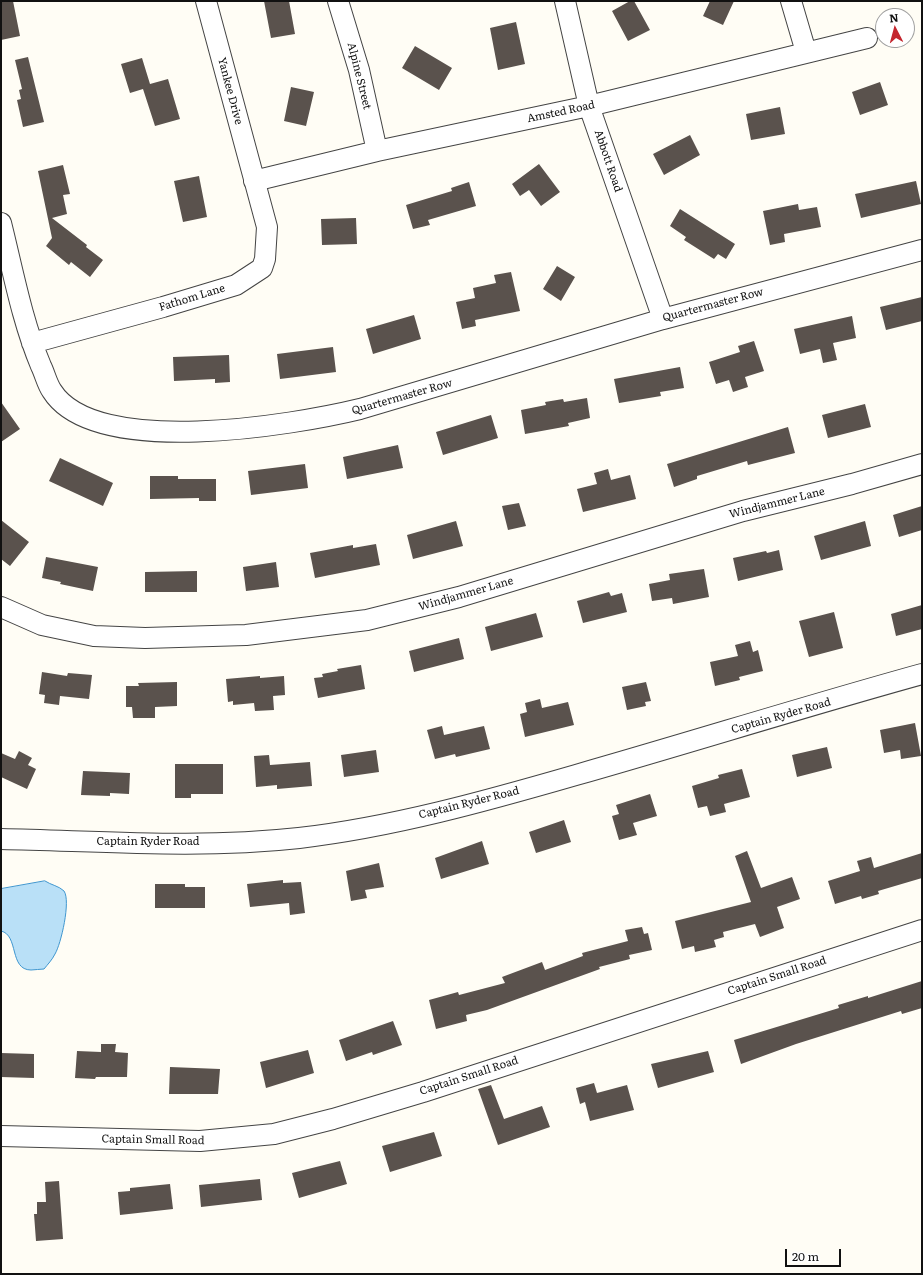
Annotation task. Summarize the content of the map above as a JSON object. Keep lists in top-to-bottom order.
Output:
{
  "streets": {
    "street": [
      "Alpine Street",
      "Yankee Drive",
      "Amsted Road",
      "Abbott Road",
      "Fathom Lane",
      "Quartermaster Row",
      "Windjammer Lane",
      "Captain Ryder Road",
      "Captain Small Road"
    ]
  },
  "crossings": [
    ["Alpine Street", "Amsted Road"],
    ["Yankee Drive", "Amsted Road"],
    ["Yankee Drive", "Fathom Lane"],
    ["Amsted Road", "Abbott Road"],
    ["Amsted Road", "Fathom Lane"],
    ["Abbott Road", "Quartermaster Row"],
    ["Fathom Lane", "Quartermaster Row"]
  ],
  "scale_bar": "20 m",
  "north": "top"
}
